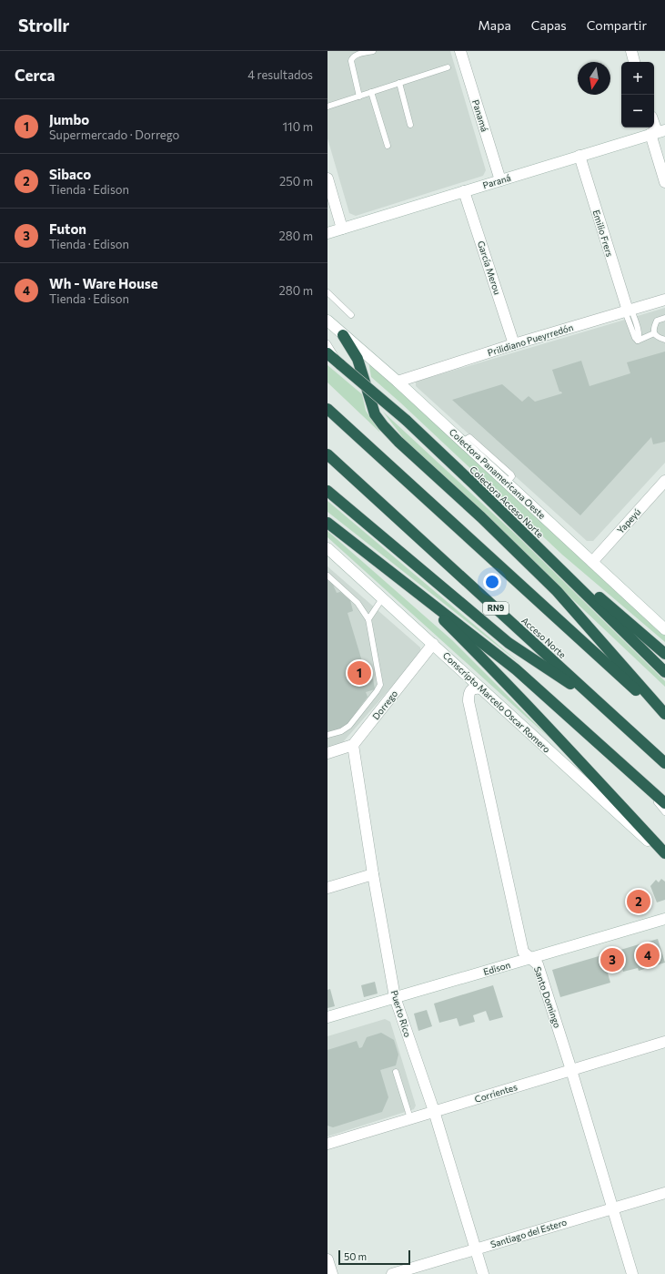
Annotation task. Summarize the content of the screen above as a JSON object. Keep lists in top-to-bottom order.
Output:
{
  "streets": {
    "highway": ["Colectora Acceso Norte", "RN9", "Acceso Norte"],
    "street": [
      "Panamá",
      "Paraná",
      "Emilio Frers",
      "García Merou",
      "Prilidiano Pueyrredón",
      "Colectora Panamericana Oeste",
      "Yapeyú",
      "Conscripto Marcelo Oscar Romero",
      "Dorrego",
      "Edison",
      "Santo Domingo",
      "Puerto Rico",
      "Corrientes",
      "Santiago del Estero"
    ]
  },
  "crossings": [
    ["Panamá", "Paraná"],
    ["Paraná", "Emilio Frers"],
    ["Paraná", "García Merou"],
    ["Emilio Frers", "Prilidiano Pueyrredón"],
    ["García Merou", "Prilidiano Pueyrredón"],
    ["Prilidiano Pueyrredón", "Colectora Panamericana Oeste"],
    ["Colectora Panamericana Oeste", "Yapeyú"],
    ["Conscripto Marcelo Oscar Romero", "Dorrego"],
    ["Conscripto Marcelo Oscar Romero", "Santo Domingo"],
    ["Dorrego", "Puerto Rico"],
    ["Edison", "Santo Domingo"],
    ["Edison", "Puerto Rico"],
    ["Santo Domingo", "Corrientes"],
    ["Santo Domingo", "Santiago del Estero"],
    ["Puerto Rico", "Corrientes"],
    ["Puerto Rico", "Santiago del Estero"]
  ],
  "scale_bar": "50 m",
  "north": "bottom",
  "page": {
    "header": "Strollr",
    "nav": ["Mapa", "Capas", "Compartir"],
    "heading": ["Cerca", "4 resultados"],
    "map_buttons": ["+", "−"],
    "list": [
      {
        "mark": "1",
        "name": "Jumbo",
        "note": "Supermercado · Dorrego",
        "value": "110 m"
      },
      {
        "mark": "2",
        "name": "Sibaco",
        "note": "Tienda · Edison",
        "value": "250 m"
      },
      {
        "mark": "3",
        "name": "Futon",
        "note": "Tienda · Edison",
        "value": "280 m"
      },
      {
        "mark": "4",
        "name": "Wh - Ware House",
        "note": "Tienda · Edison",
        "value": "280 m"
      }
    ],
    "pins": [
      "1",
      "2",
      "4",
      "3"
    ],
    "scale": "50 m"
  }
}
